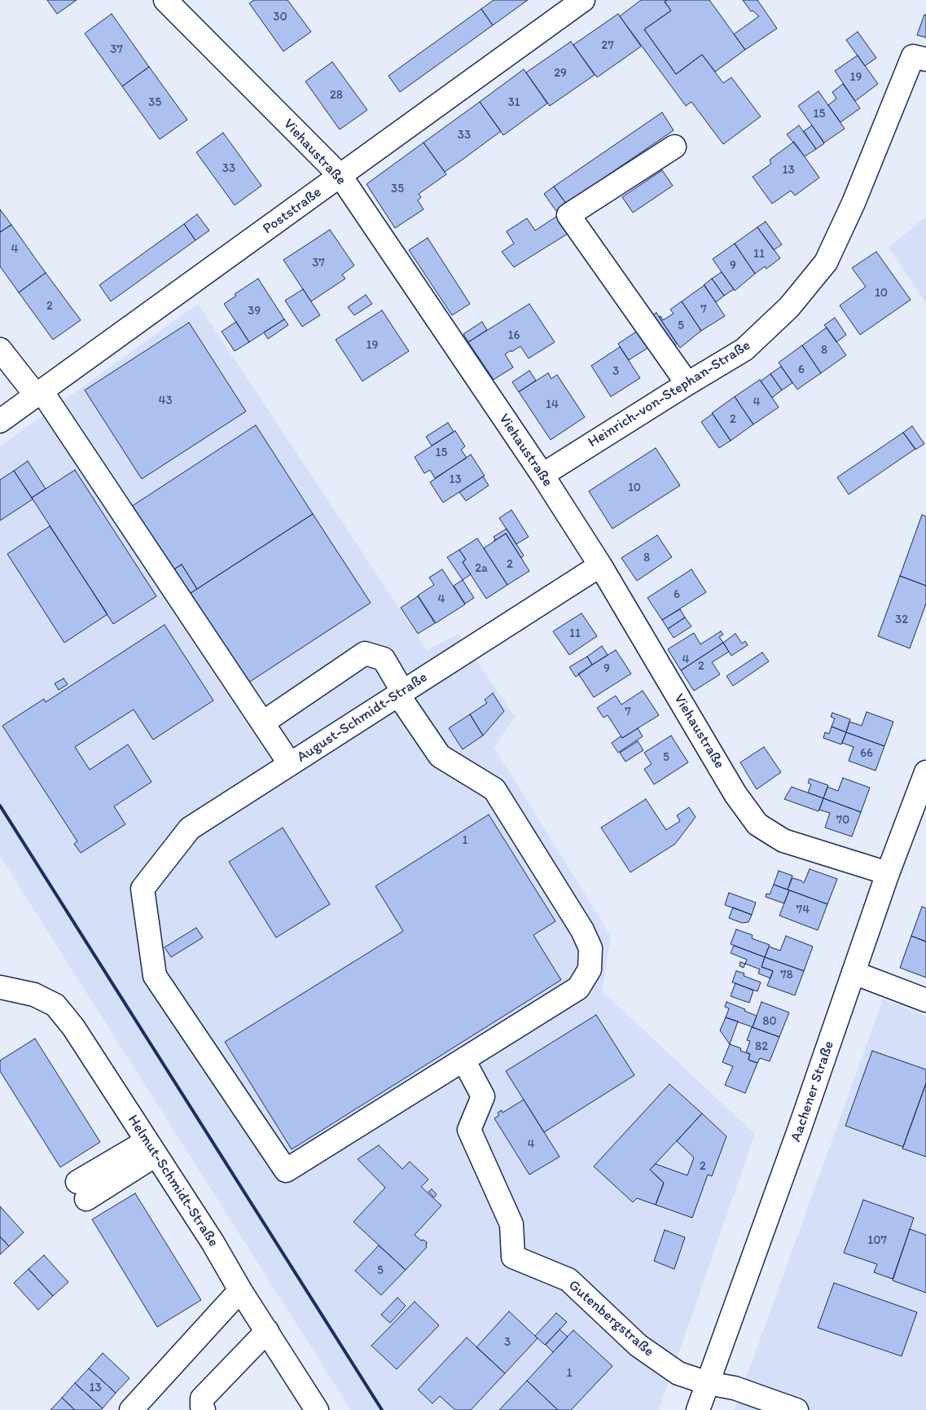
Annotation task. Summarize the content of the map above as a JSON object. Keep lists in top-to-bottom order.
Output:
{
  "streets": {
    "street": [
      "Viehaustraße",
      "Poststraße",
      "Heinrich-von-Stephan-Straße",
      "August-Schmidt-Straße",
      "Aachener Straße",
      "Helmut-Schmidt-Straße",
      "Gutenbergstraße"
    ]
  },
  "crossings": [
    ["Viehaustraße", "Poststraße"],
    ["Viehaustraße", "Heinrich-von-Stephan-Straße"],
    ["Viehaustraße", "August-Schmidt-Straße"],
    ["Viehaustraße", "Aachener Straße"],
    ["August-Schmidt-Straße", "Gutenbergstraße"],
    ["Aachener Straße", "Gutenbergstraße"]
  ],
  "house_numbers": [
    "30",
    "27",
    "37",
    "29",
    "19",
    "28",
    "35",
    "31",
    "15",
    "33",
    "33",
    "13",
    "35",
    "4",
    "11",
    "37",
    "9",
    "10",
    "2",
    "7",
    "39",
    "5",
    "16",
    "19",
    "8",
    "6",
    "3",
    "43",
    "4",
    "14",
    "2",
    "15",
    "13",
    "10",
    "8",
    "2",
    "2a",
    "6",
    "4",
    "32",
    "11",
    "4",
    "2",
    "9",
    "7",
    "66",
    "5",
    "70",
    "1",
    "74",
    "78",
    "80",
    "82",
    "4",
    "2",
    "107",
    "5",
    "3",
    "1",
    "13"
  ]
}
